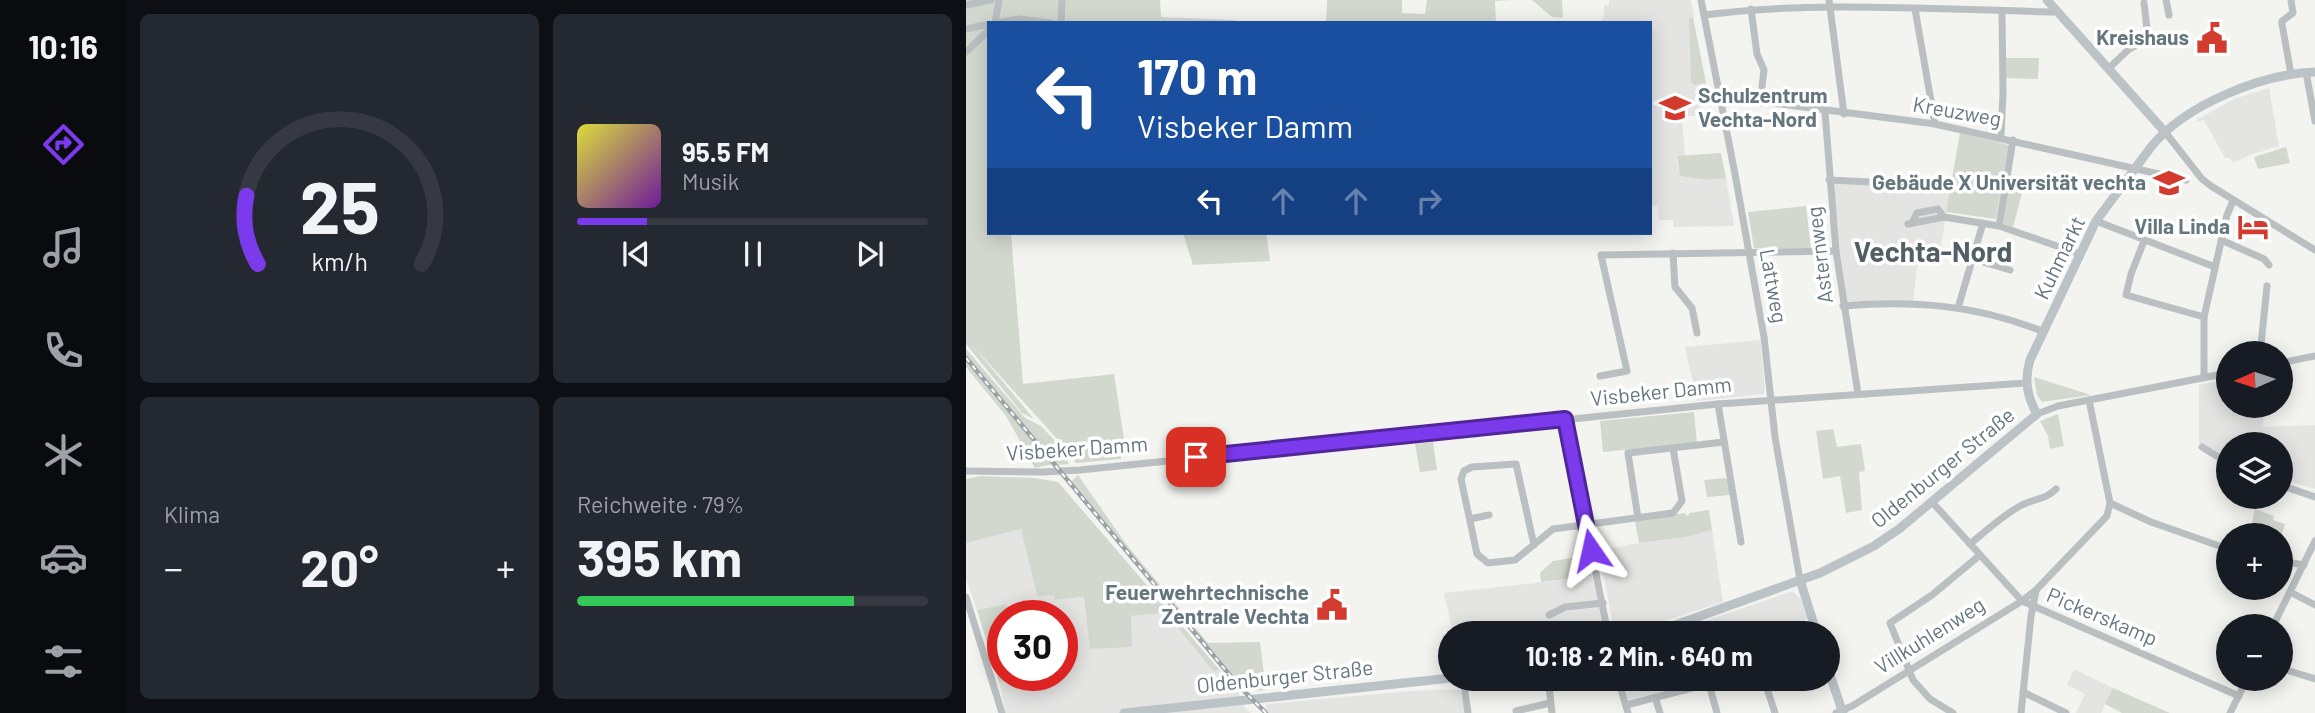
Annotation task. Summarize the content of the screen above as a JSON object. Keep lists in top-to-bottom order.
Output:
{
  "streets": {
    "main road": ["Kuhmarkt", "Oldenburger Straße"],
    "street": [
      "Kreuzweg",
      "Asternweg",
      "Lattweg",
      "Visbeker Damm",
      "Pickerskamp",
      "Villkuhlenweg"
    ]
  },
  "crossings": [
    ["Kreuzweg", "Asternweg"],
    ["Kreuzweg", "Kuhmarkt"],
    ["Kreuzweg", "Lattweg"],
    ["Asternweg", "Visbeker Damm"],
    ["Kuhmarkt", "Visbeker Damm"],
    ["Lattweg", "Visbeker Damm"],
    ["Lattweg", "Oldenburger Straße"],
    ["Oldenburger Straße", "Pickerskamp"],
    ["Pickerskamp", "Villkuhlenweg"]
  ],
  "districts": ["Vechta-Nord"],
  "places": {
    "public building": ["Kreishaus", "Feuerwehrtechnische Zentrale Vechta"],
    "school or university": ["Schulzentrum Vechta-Nord", "Gebäude X Universität vechta"],
    "hotel": ["Villa Linda"]
  },
  "north": "left",
  "page": {
    "tabs": "10:16",
    "turn": ["170 m", "Visbeker Damm"],
    "song": ["95.5 FM", "Musik"],
    "map_buttons": ["+", "−"],
    "tile": [
      "Klima",
      ["Reichweite · 79%", "395 km"]
    ],
    "heat": ["−", "20°", "+"],
    "limit": "30",
    "trip": "10:18 · 2 Min. · 640 m",
    "gauge": ["25", "km/h"]
  }
}
